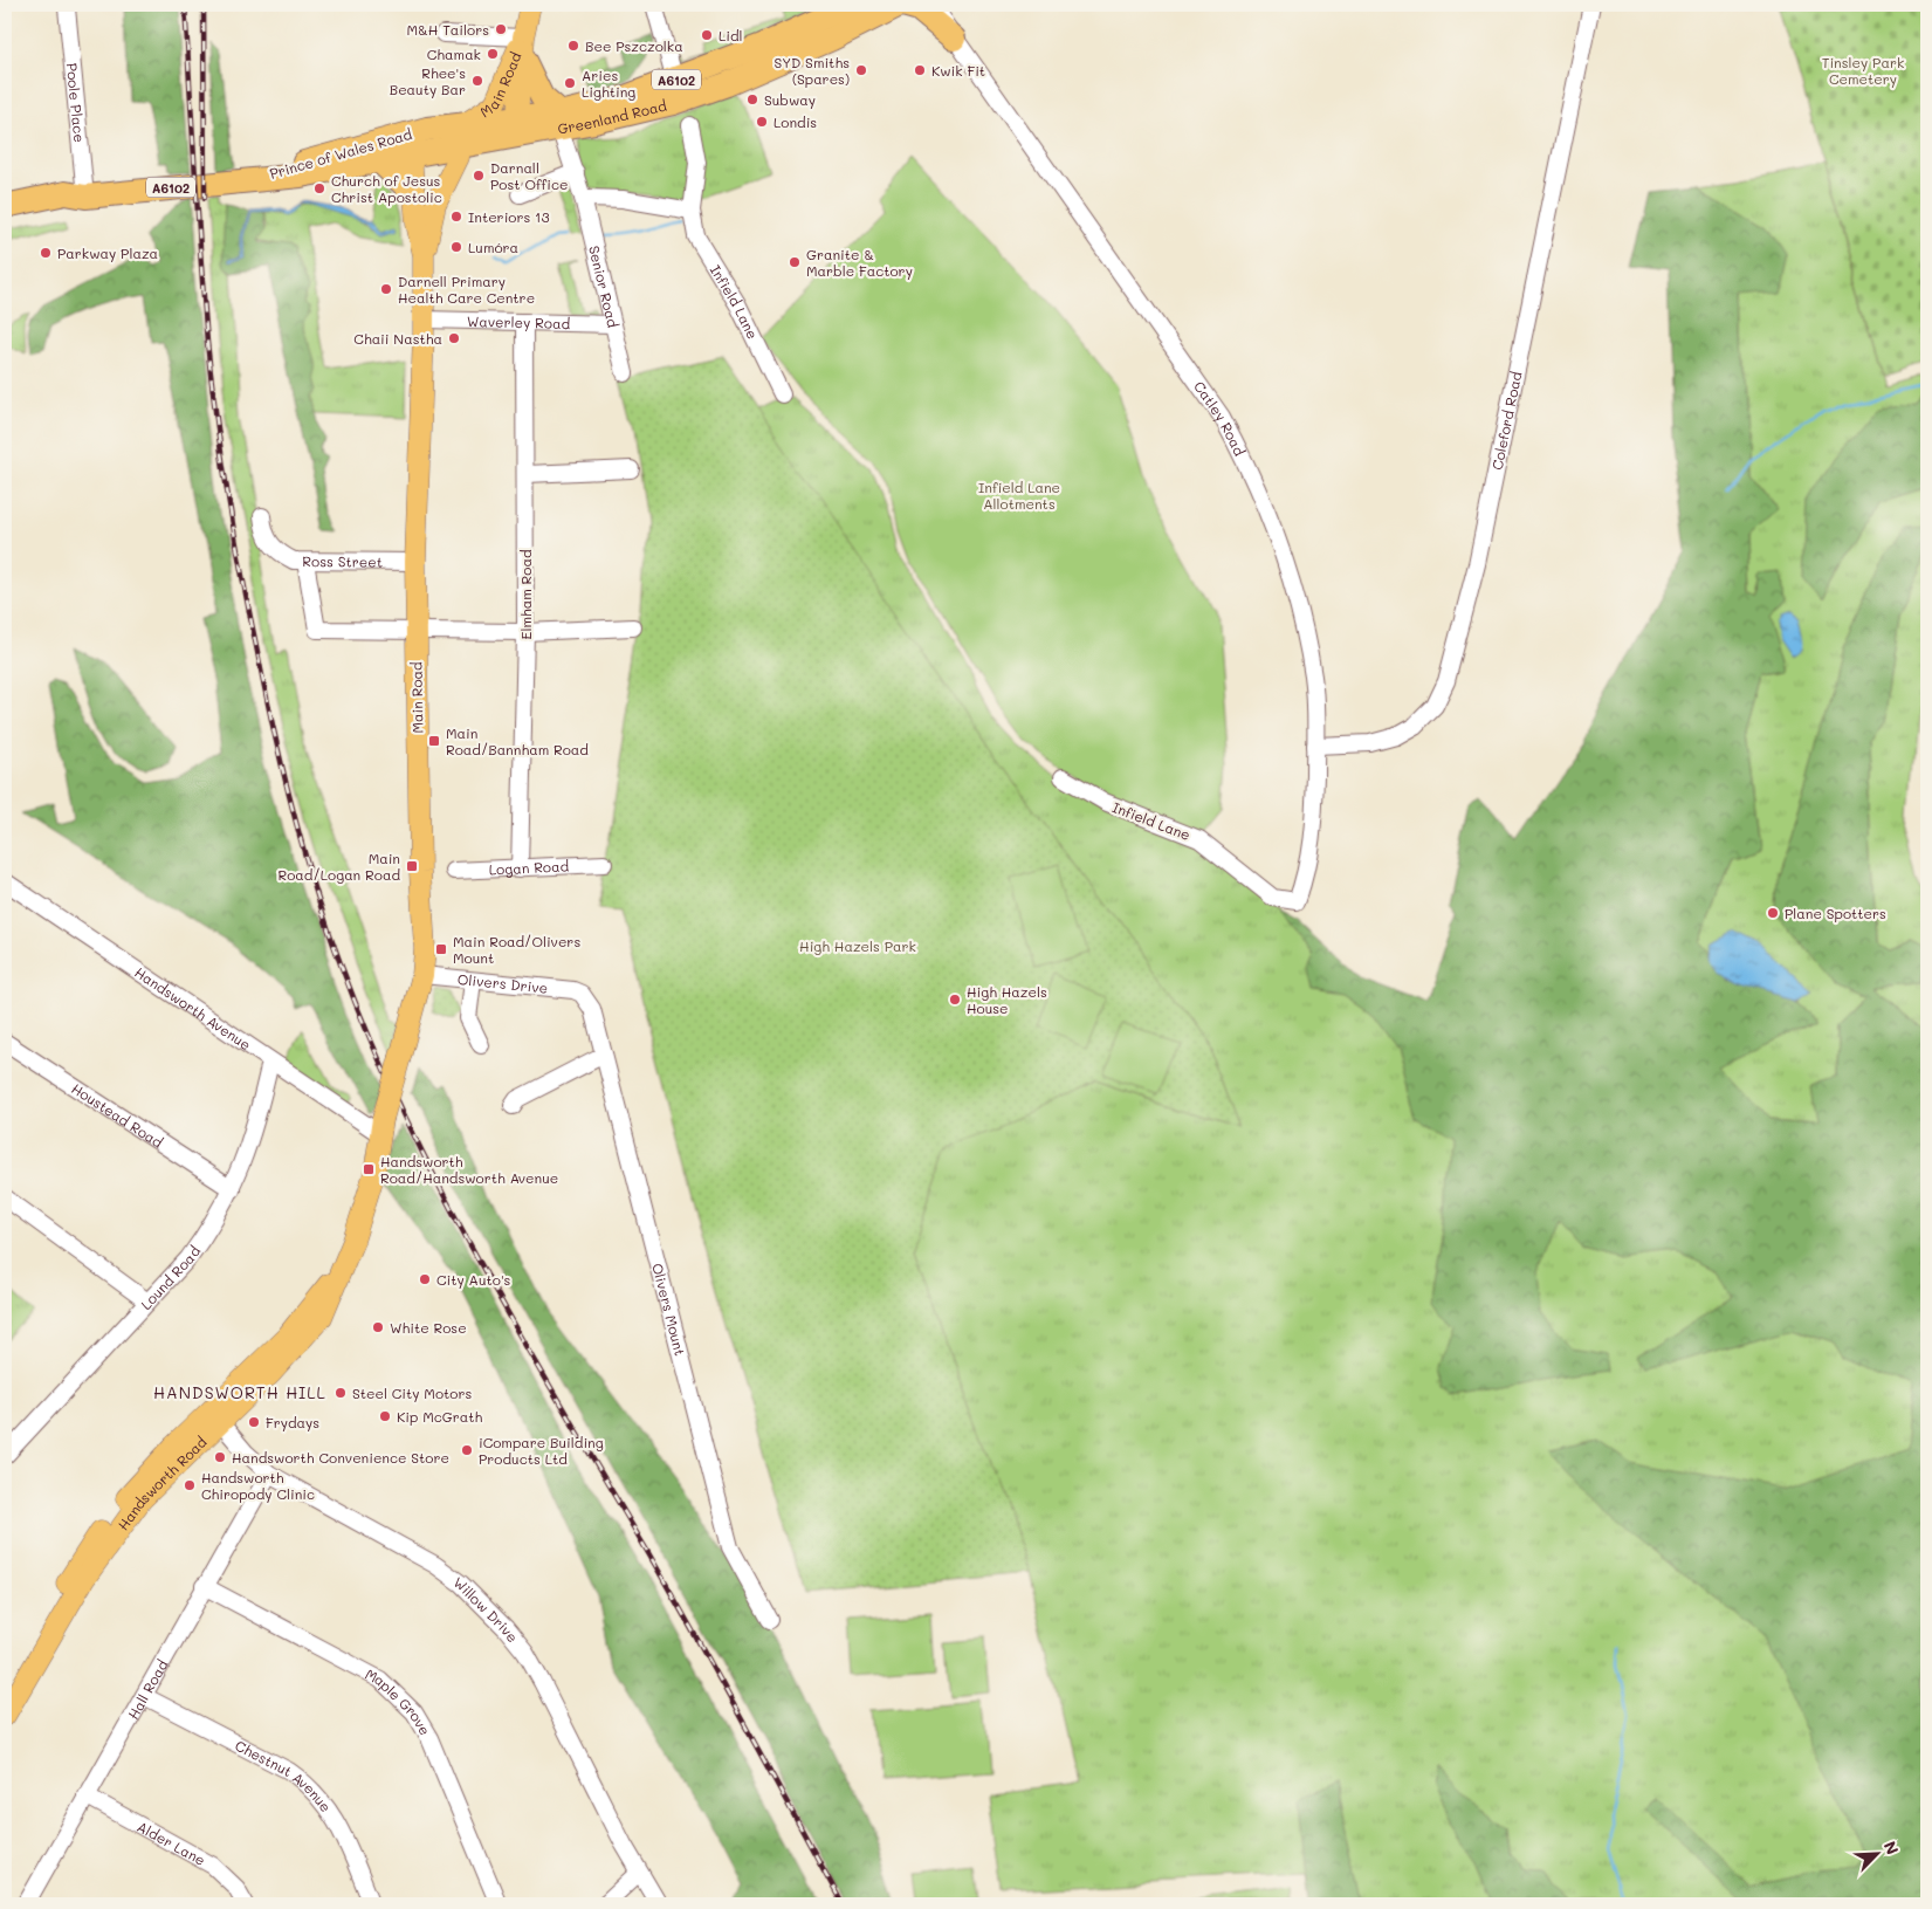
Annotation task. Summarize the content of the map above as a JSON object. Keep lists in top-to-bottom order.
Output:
{
  "streets": {
    "highway": ["A6102", "Greenland Road", "Prince of Wales Road"],
    "main road": ["Main Road", "Handsworth Road"],
    "street": [
      "Poole Place",
      "Senior Road",
      "Infield Lane",
      "Waverley Road",
      "Catley Road",
      "Coleford Road",
      "Ross Street",
      "Elmham Road",
      "Logan Road",
      "Olivers Drive",
      "Handsworth Avenue",
      "Houstead Road",
      "Lound Road",
      "Olivers Mount",
      "Willow Drive",
      "Hall Road",
      "Maple Grove",
      "Chestnut Avenue",
      "Alder Lane"
    ]
  },
  "crossings": [
    ["Main Road", "Greenland Road"],
    ["Main Road", "Prince of Wales Road"],
    ["Main Road", "Waverley Road"],
    ["Main Road", "Ross Street"],
    ["Main Road", "Olivers Drive"],
    ["Main Road", "Handsworth Avenue"],
    ["Main Road", "Handsworth Road"],
    ["Poole Place", "Prince of Wales Road"],
    ["Greenland Road", "Prince of Wales Road"],
    ["Greenland Road", "Senior Road"],
    ["Senior Road", "Waverley Road"],
    ["Infield Lane", "Catley Road"],
    ["Waverley Road", "Elmham Road"],
    ["Catley Road", "Coleford Road"],
    ["Elmham Road", "Logan Road"],
    ["Olivers Drive", "Olivers Mount"],
    ["Handsworth Avenue", "Lound Road"],
    ["Handsworth Avenue", "Handsworth Road"],
    ["Houstead Road", "Lound Road"],
    ["Handsworth Road", "Willow Drive"],
    ["Willow Drive", "Hall Road"],
    ["Hall Road", "Maple Grove"],
    ["Hall Road", "Chestnut Avenue"],
    ["Hall Road", "Alder Lane"]
  ],
  "districts": ["HANDSWORTH HILL"],
  "parks": ["Tinsley Park Cemetery", "Infield Lane Allotments", "High Hazels Park"],
  "places": {
    "other": [
      "M&H Tailors",
      "Lidl",
      "Bee Pszczolka",
      "Chamak",
      "SYD Smiths (Spares)",
      "Kwik Fit",
      "Rhee's Beauty Bar",
      "Aries Lighting",
      "Subway",
      "Londis",
      "Darnall Post Office",
      "Church of Jesus Christ Apostolic",
      "Interiors 13",
      "Lumóra",
      "Parkway Plaza",
      "Granite & Marble Factory",
      "Darnell Primary Health Care Centre",
      "Chaii Nastha",
      "Plane Spotters",
      "High Hazels House",
      "City Auto's",
      "White Rose",
      "Steel City Motors",
      "Kip McGrath",
      "Frydays",
      "iCompare Building Products Ltd",
      "Handsworth Convenience Store",
      "Handsworth Chiropody Clinic"
    ],
    "transit": [
      "Main Road/Bannham Road",
      "Main Road/Logan Road",
      "Main Road/Olivers Mount",
      "Handsworth Road/Handsworth Avenue"
    ]
  },
  "north": "top right"
}
